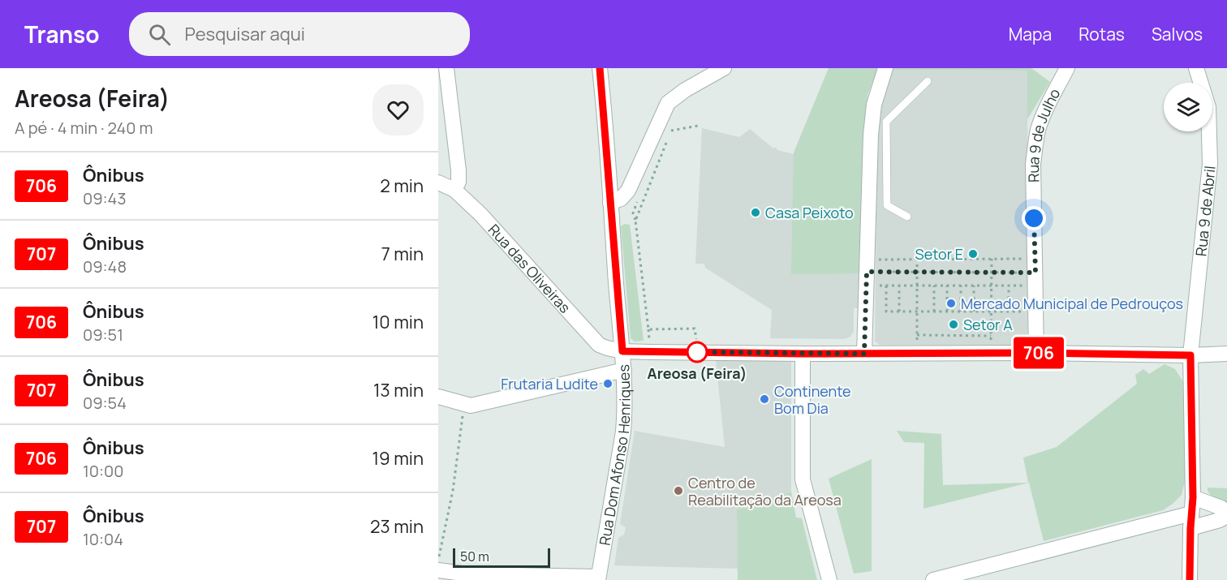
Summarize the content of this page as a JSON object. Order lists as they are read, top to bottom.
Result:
{
  "streets": {
    "street": [
      "Rua 9 de Julho",
      "Rua 9 de Abril",
      "Rua das Oliveiras",
      "Rua Dom Afonso Henriques"
    ]
  },
  "crossings": [
    ["Rua 9 de Julho", "Rua das Oliveiras"],
    ["Rua 9 de Abril", "Rua das Oliveiras"],
    ["Rua das Oliveiras", "Rua Dom Afonso Henriques"]
  ],
  "places": [
    "Casa Peixoto",
    "Setor E",
    "Mercado Municipal de Pedrouços",
    "Setor A",
    "Areosa (Feira)",
    "Frutaria Ludite",
    "Continente Bom Dia",
    "Centro de Reabilitação da Areosa"
  ],
  "lines": ["bus line 706"],
  "scale_bar": "50 m",
  "page": {
    "header": "Transo",
    "search": "Pesquisar aqui",
    "nav": ["Mapa", "Rotas", "Salvos"],
    "heading": ["Areosa (Feira)", "A pé · 4 min · 240 m"],
    "on_map": "706",
    "list": [
      {
        "mark": "706",
        "name": "Ônibus",
        "note": "09:43",
        "value": "2 min"
      },
      {
        "mark": "707",
        "name": "Ônibus",
        "note": "09:48",
        "value": "7 min"
      },
      {
        "mark": "706",
        "name": "Ônibus",
        "note": "09:51",
        "value": "10 min"
      },
      {
        "mark": "707",
        "name": "Ônibus",
        "note": "09:54",
        "value": "13 min"
      },
      {
        "mark": "706",
        "name": "Ônibus",
        "note": "10:00",
        "value": "19 min"
      },
      {
        "mark": "707",
        "name": "Ônibus",
        "note": "10:04",
        "value": "23 min"
      }
    ],
    "scale": "50 m"
  }
}
